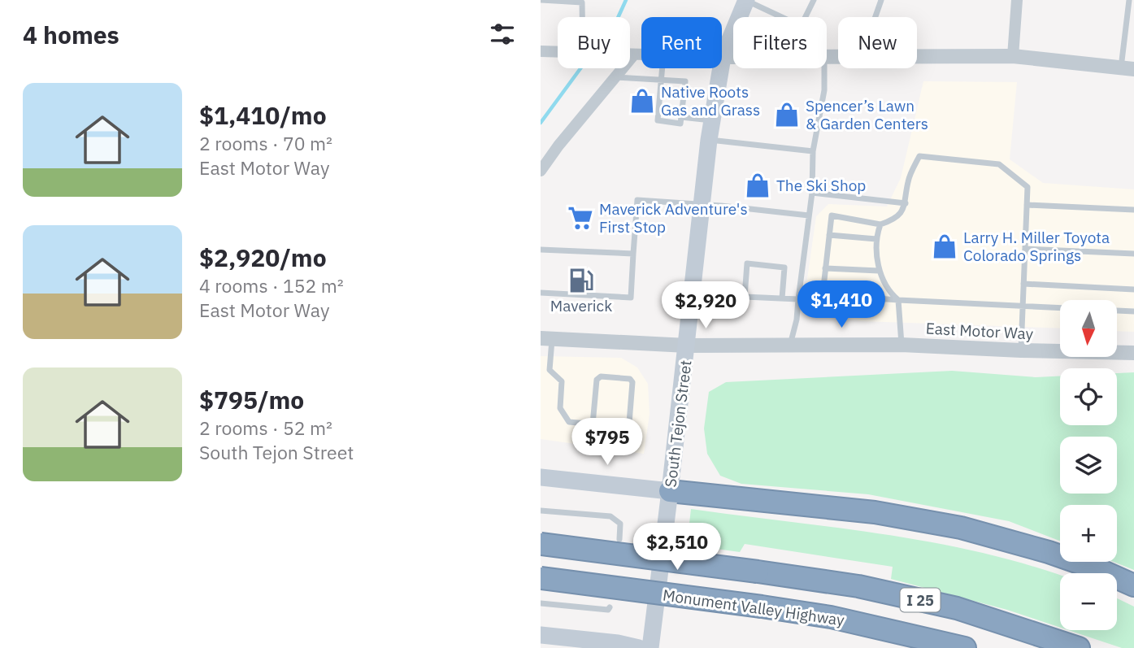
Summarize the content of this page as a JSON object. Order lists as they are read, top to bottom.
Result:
{
  "streets": {
    "highway": ["I 25", "Monument Valley Highway"],
    "main road": ["South Tejon Street"],
    "street": ["East Motor Way"]
  },
  "crossings": [
    ["East Motor Way", "South Tejon Street"]
  ],
  "places": {
    "shop": [
      "Native Roots Gas and Grass",
      "Spencer’s Lawn & Garden Centers",
      "The Ski Shop",
      "Larry H. Miller Toyota Colorado Springs"
    ],
    "supermarket": ["Maverick Adventure's First Stop"],
    "fuel station": ["Maverick"]
  },
  "north": "bottom",
  "page": {
    "heading": "4 homes",
    "chip": [
      "Buy",
      "Rent",
      "Filters",
      "New"
    ],
    "list": [
      {
        "name": "$1,410/mo",
        "note": "2 rooms · 70 m² · East Motor Way"
      },
      {
        "name": "$2,920/mo",
        "note": "4 rooms · 152 m² · East Motor Way"
      },
      {
        "name": "$795/mo",
        "note": "2 rooms · 52 m² · South Tejon Street"
      }
    ],
    "price": [
      "$1,410",
      "$2,920",
      "$795",
      "$2,510"
    ],
    "map_buttons": ["+", "−"]
  }
}
